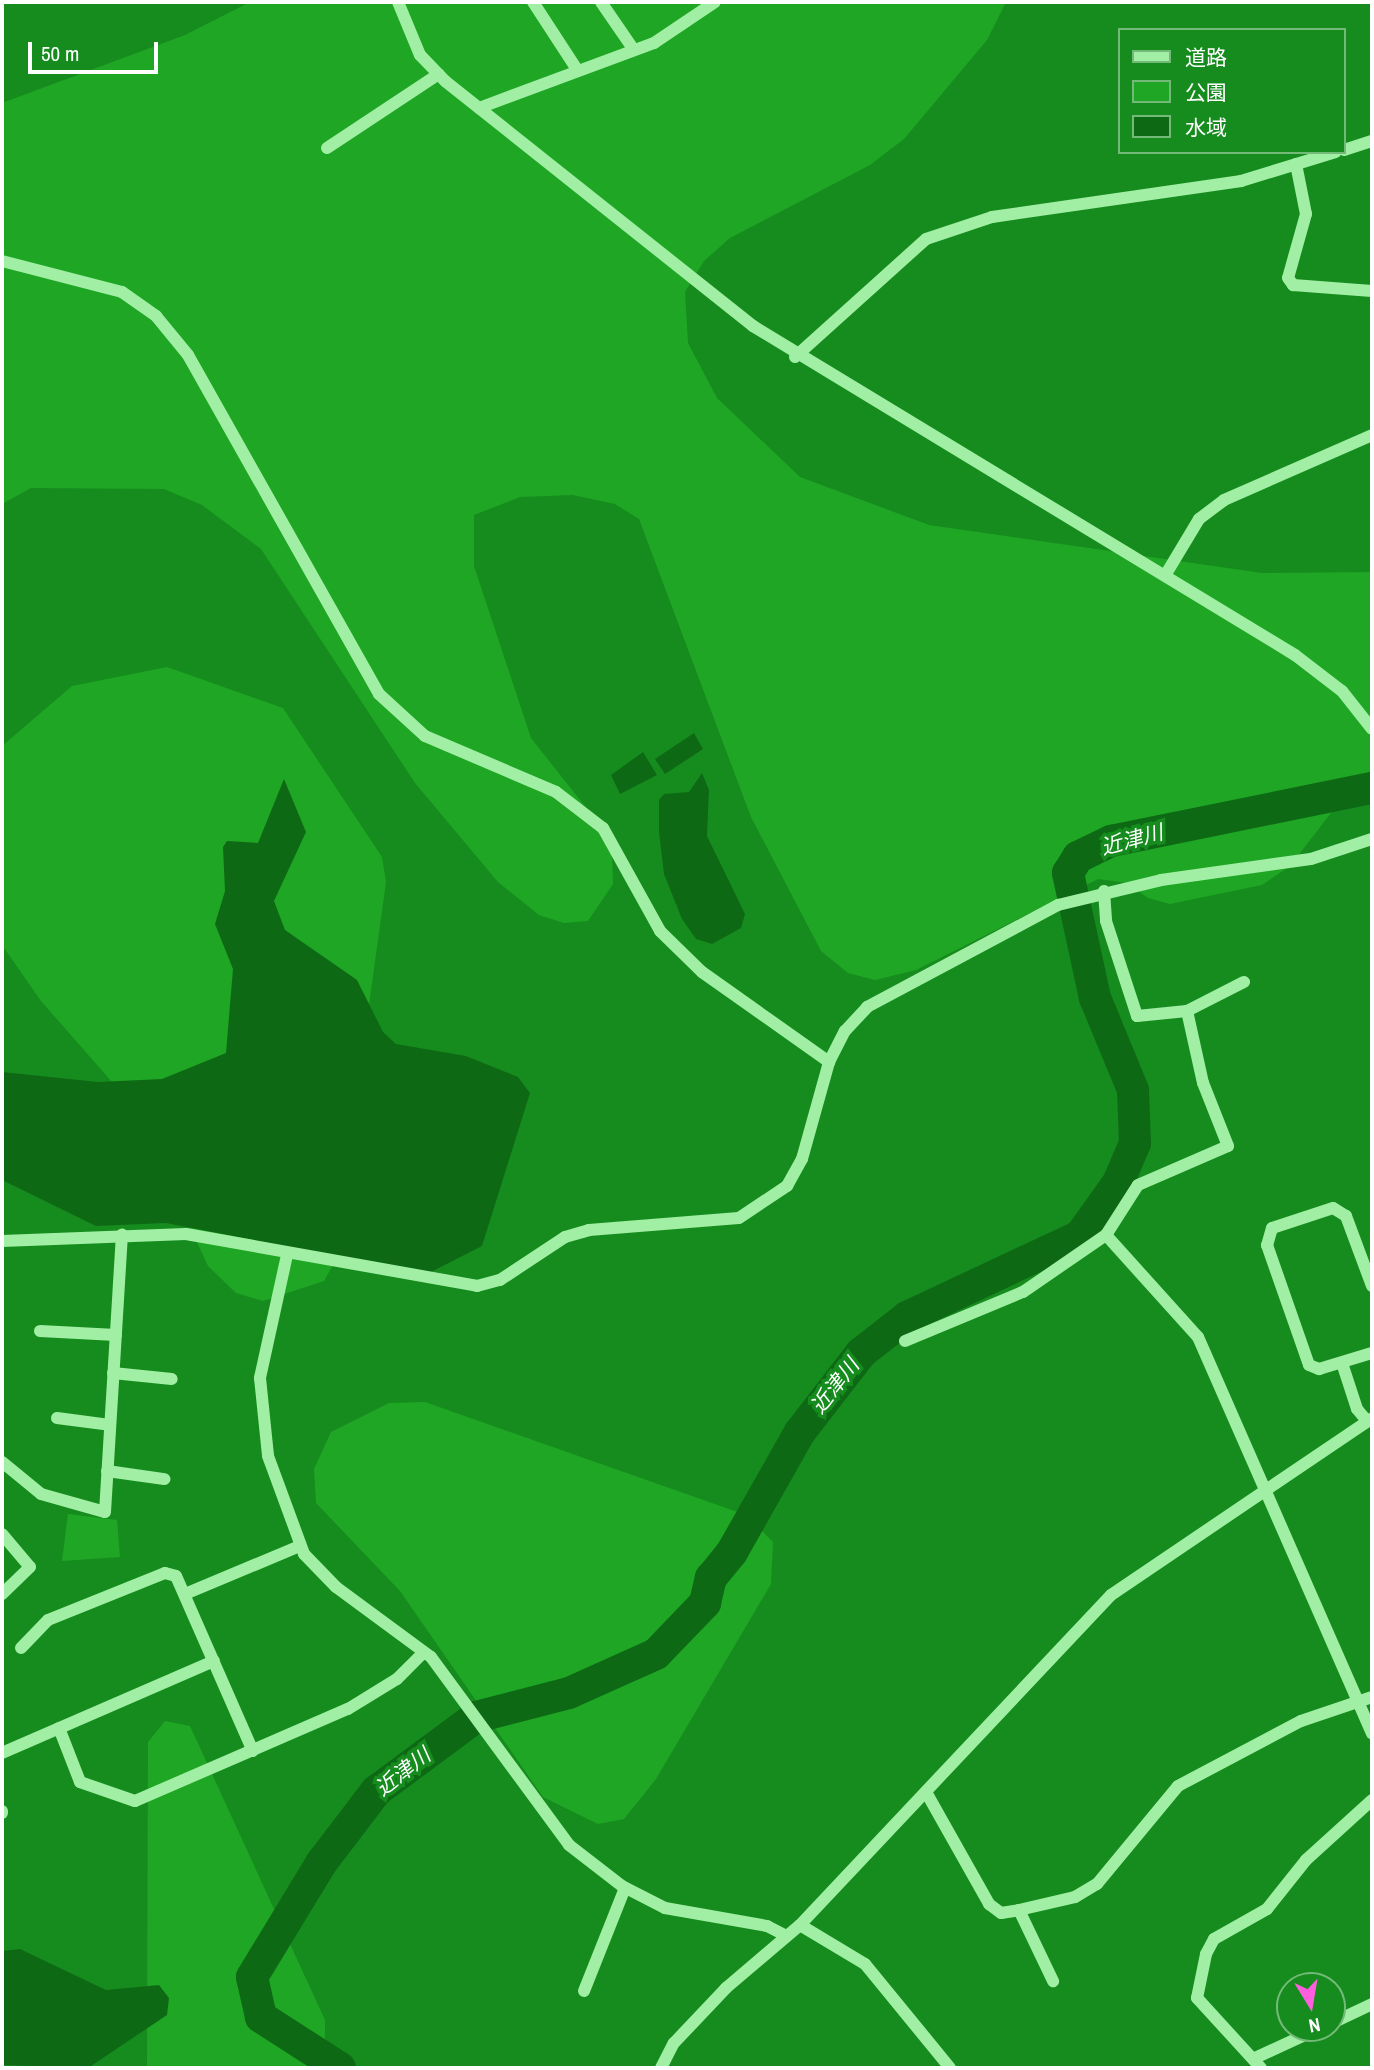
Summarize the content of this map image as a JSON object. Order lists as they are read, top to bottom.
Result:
{
  "water": ["近津川"],
  "legend": ["道路", "公園", "水域"],
  "scale_bar": "50 m",
  "north": "bottom"
}
